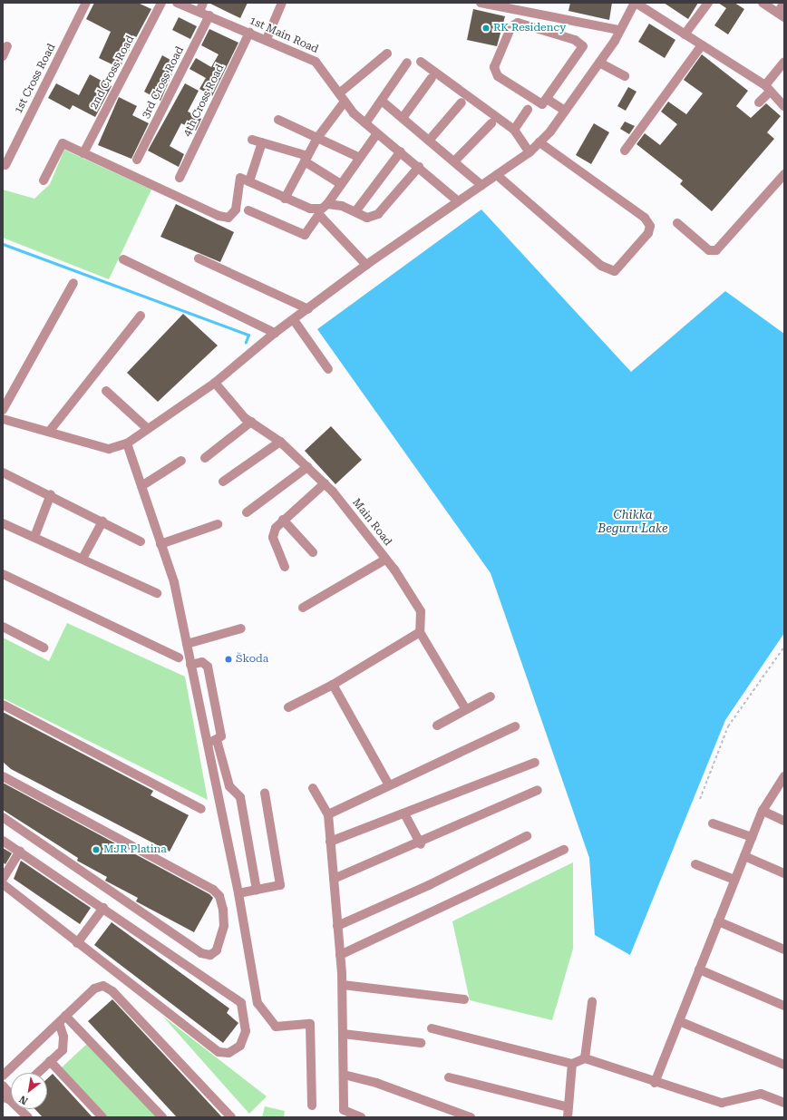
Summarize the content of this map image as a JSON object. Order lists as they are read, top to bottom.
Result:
{
  "streets": {
    "street": [
      "1st Main Road",
      "2nd Cross Road",
      "1st Cross Road",
      "3rd Cross Road",
      "4th Cross Road",
      "Main Road"
    ]
  },
  "crossings": [
    ["1st Main Road", "3rd Cross Road"],
    ["1st Main Road", "4th Cross Road"]
  ],
  "water": ["Chikka Beguru Lake"],
  "places": ["RK Residency", "Škoda", "MJR Platina"],
  "north": "bottom left"
}
